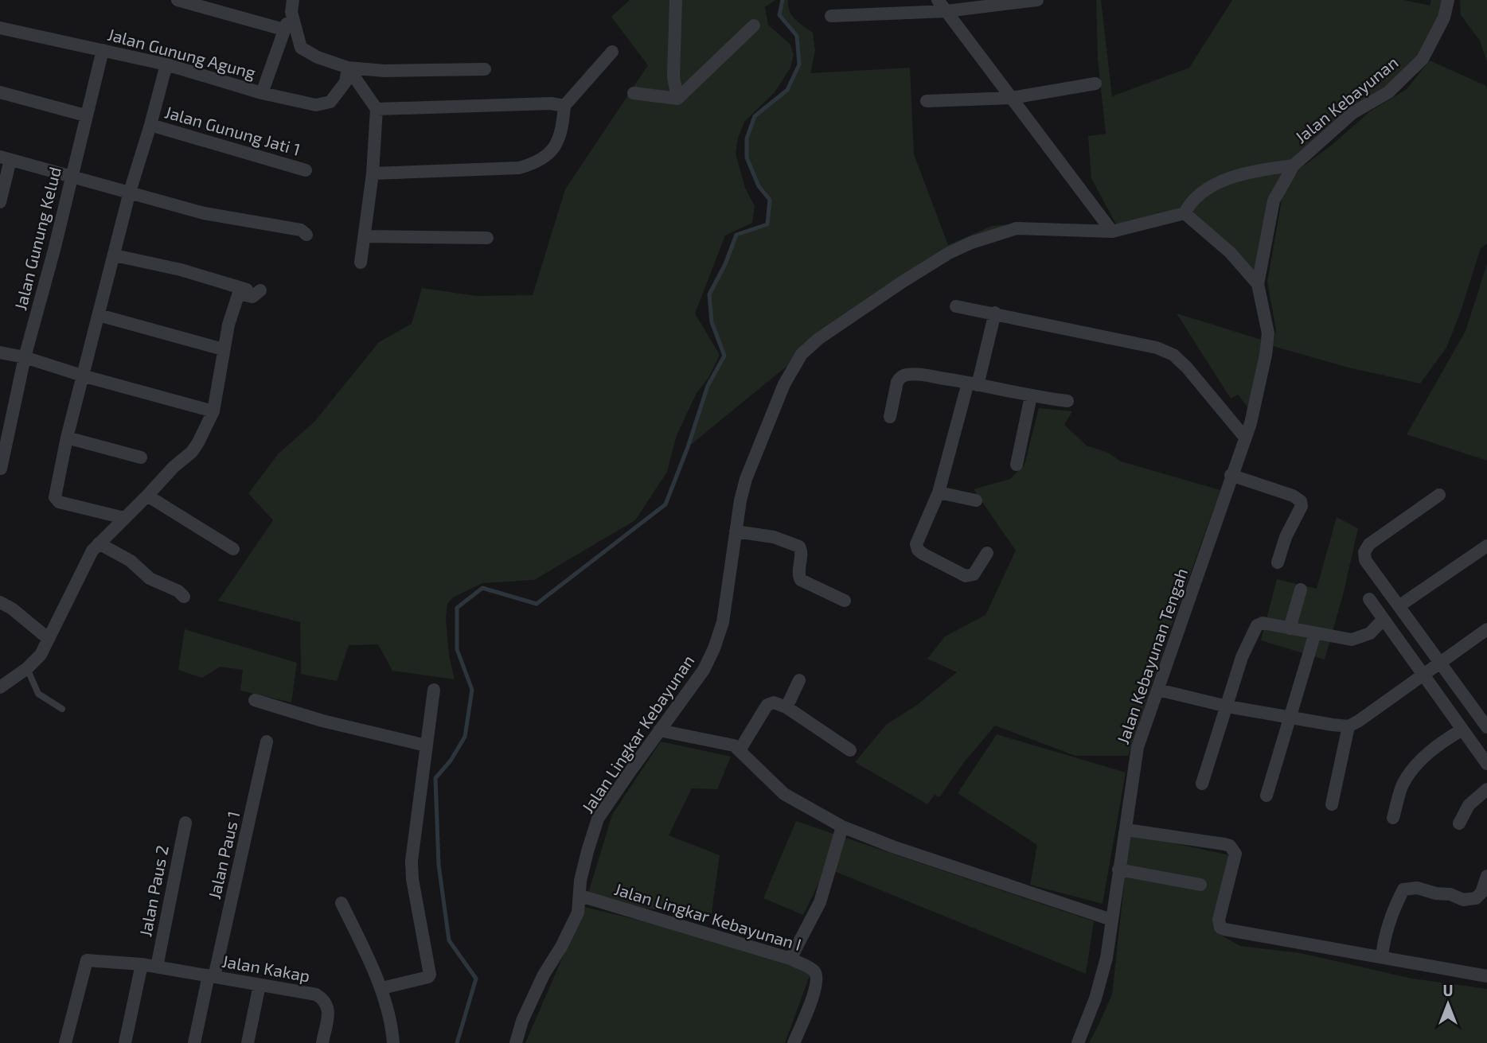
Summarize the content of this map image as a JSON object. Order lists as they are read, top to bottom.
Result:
{
  "streets": {
    "street": [
      "Jalan Gunung Agung",
      "Jalan Kebayunan",
      "Jalan Gunung Jati 1",
      "Jalan Gunung Kelud",
      "Jalan Kebayunan Tengah",
      "Jalan Lingkar Kebayunan",
      "Jalan Paus 1",
      "Jalan Paus 2",
      "Jalan Lingkar Kebayunan I",
      "Jalan Kakap"
    ]
  },
  "crossings": [
    ["Jalan Gunung Agung", "Jalan Gunung Kelud"],
    ["Jalan Kebayunan", "Jalan Kebayunan Tengah"],
    ["Jalan Kebayunan Tengah", "Jalan Lingkar Kebayunan"],
    ["Jalan Lingkar Kebayunan", "Jalan Lingkar Kebayunan I"],
    ["Jalan Paus 1", "Jalan Kakap"],
    ["Jalan Paus 2", "Jalan Kakap"]
  ],
  "north": "top"
}
